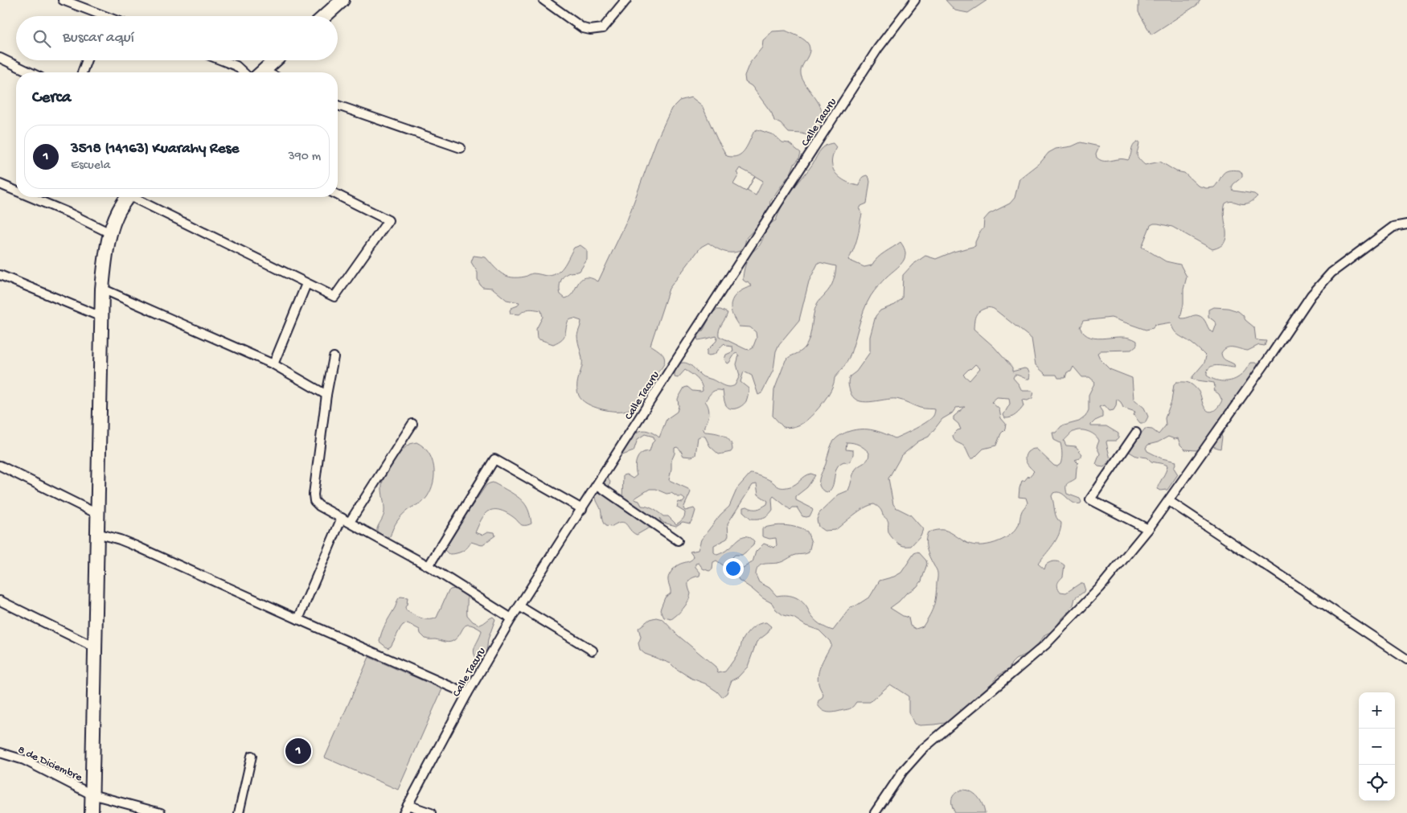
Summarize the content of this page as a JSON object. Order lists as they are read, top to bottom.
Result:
{
  "streets": {
    "street": ["Calle Tacuru", "8 de Diciembre"]
  },
  "page": {
    "search": "Buscar aquí",
    "heading": "Cerca",
    "list": [
      {
        "mark": "1",
        "name": "3518 (14163) Kuarahy Rese",
        "note": "Escuela",
        "value": "390 m"
      }
    ],
    "map_buttons": ["+", "−"],
    "pins": "1"
  }
}
